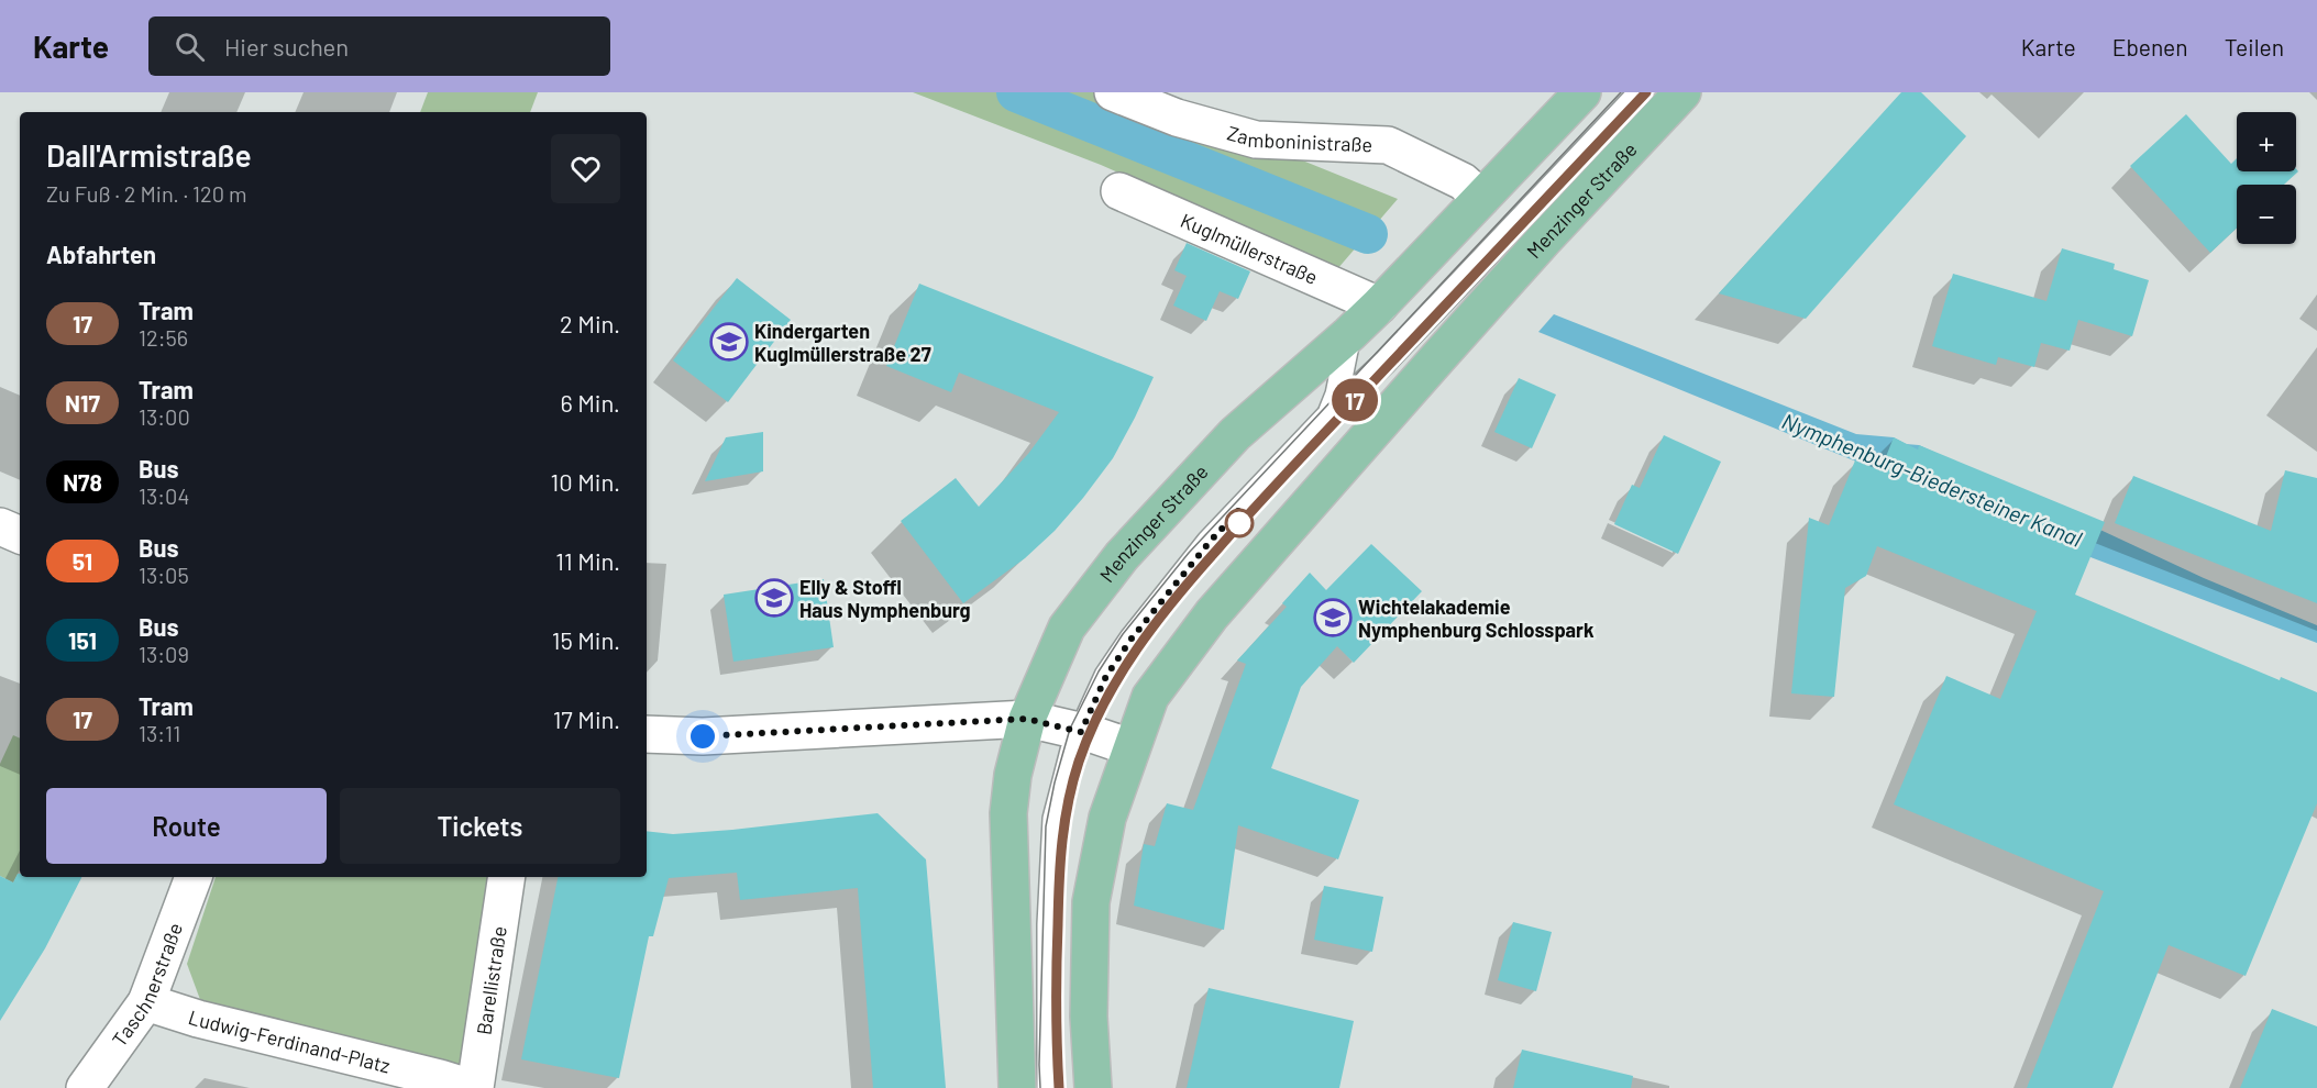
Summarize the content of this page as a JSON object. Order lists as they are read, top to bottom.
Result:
{
  "streets": {
    "main road": ["Menzinger Straße"],
    "street": [
      "Zamboninistraße",
      "Kuglmüllerstraße",
      "Barellistraße",
      "Taschnerstraße",
      "Ludwig-Ferdinand-Platz"
    ]
  },
  "crossings": [
    ["Zamboninistraße", "Menzinger Straße"],
    ["Menzinger Straße", "Kuglmüllerstraße"],
    ["Barellistraße", "Ludwig-Ferdinand-Platz"],
    ["Taschnerstraße", "Ludwig-Ferdinand-Platz"]
  ],
  "water": ["Nymphenburg-Biedersteiner Kanal"],
  "places": {
    "school or university": ["Kindergarten Kuglmüllerstraße 27", "Elly & Stoffl Haus Nymphenburg", "Wichtelakademie Nymphenburg Schlosspark"]
  },
  "lines": ["tram line 17"],
  "page": {
    "header": "Karte",
    "search": "Hier suchen",
    "nav": ["Karte", "Ebenen", "Teilen"],
    "on_map": "17",
    "map_buttons": ["+", "−"],
    "heading": [
      ["Dall'Armistraße", "Zu Fuß · 2 Min. · 120 m"],
      "Abfahrten"
    ],
    "list": [
      {
        "mark": "17",
        "name": "Tram",
        "note": "12:56",
        "value": "2 Min."
      },
      {
        "mark": "N17",
        "name": "Tram",
        "note": "13:00",
        "value": "6 Min."
      },
      {
        "mark": "N78",
        "name": "Bus",
        "note": "13:04",
        "value": "10 Min."
      },
      {
        "mark": "51",
        "name": "Bus",
        "note": "13:05",
        "value": "11 Min."
      },
      {
        "mark": "151",
        "name": "Bus",
        "note": "13:09",
        "value": "15 Min."
      },
      {
        "mark": "17",
        "name": "Tram",
        "note": "13:11",
        "value": "17 Min."
      }
    ],
    "buttons": ["Route", "Tickets"]
  }
}
